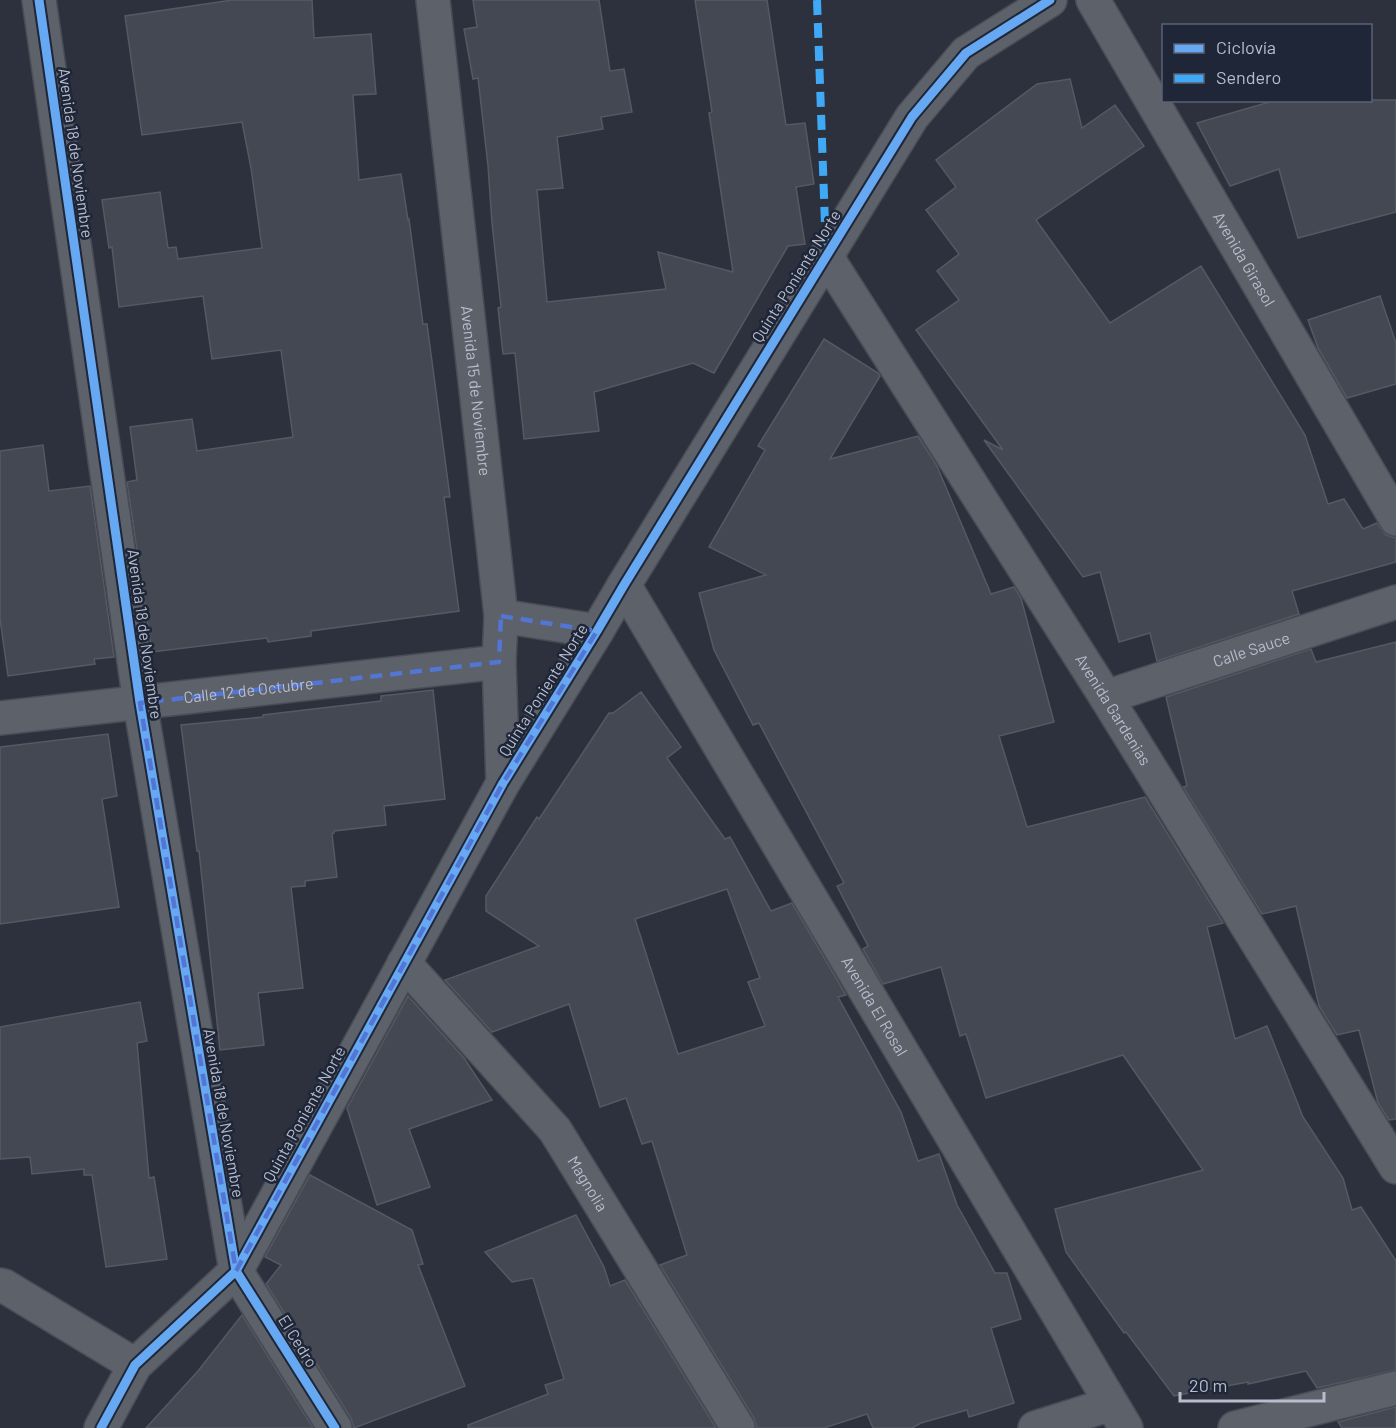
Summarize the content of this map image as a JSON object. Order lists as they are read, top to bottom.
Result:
{
  "streets": {
    "street": [
      "Avenida 18 de Noviembre",
      "Avenida Girasol",
      "Quinta Poniente Norte",
      "Avenida 15 de Noviembre",
      "Calle Sauce",
      "Calle 12 de Octubre",
      "Avenida Gardenias",
      "Avenida El Rosal",
      "Magnolia",
      "El Cedro"
    ]
  },
  "crossings": [
    ["Avenida 18 de Noviembre", "Quinta Poniente Norte"],
    ["Avenida 18 de Noviembre", "Calle 12 de Octubre"],
    ["Avenida 18 de Noviembre", "El Cedro"],
    ["Quinta Poniente Norte", "Avenida 15 de Noviembre"],
    ["Quinta Poniente Norte", "Avenida Gardenias"],
    ["Quinta Poniente Norte", "Avenida El Rosal"],
    ["Quinta Poniente Norte", "Magnolia"],
    ["Quinta Poniente Norte", "El Cedro"],
    ["Avenida 15 de Noviembre", "Calle 12 de Octubre"],
    ["Calle Sauce", "Avenida Gardenias"]
  ],
  "legend": ["Ciclovía", "Sendero"],
  "scale_bar": "20 m"
}
